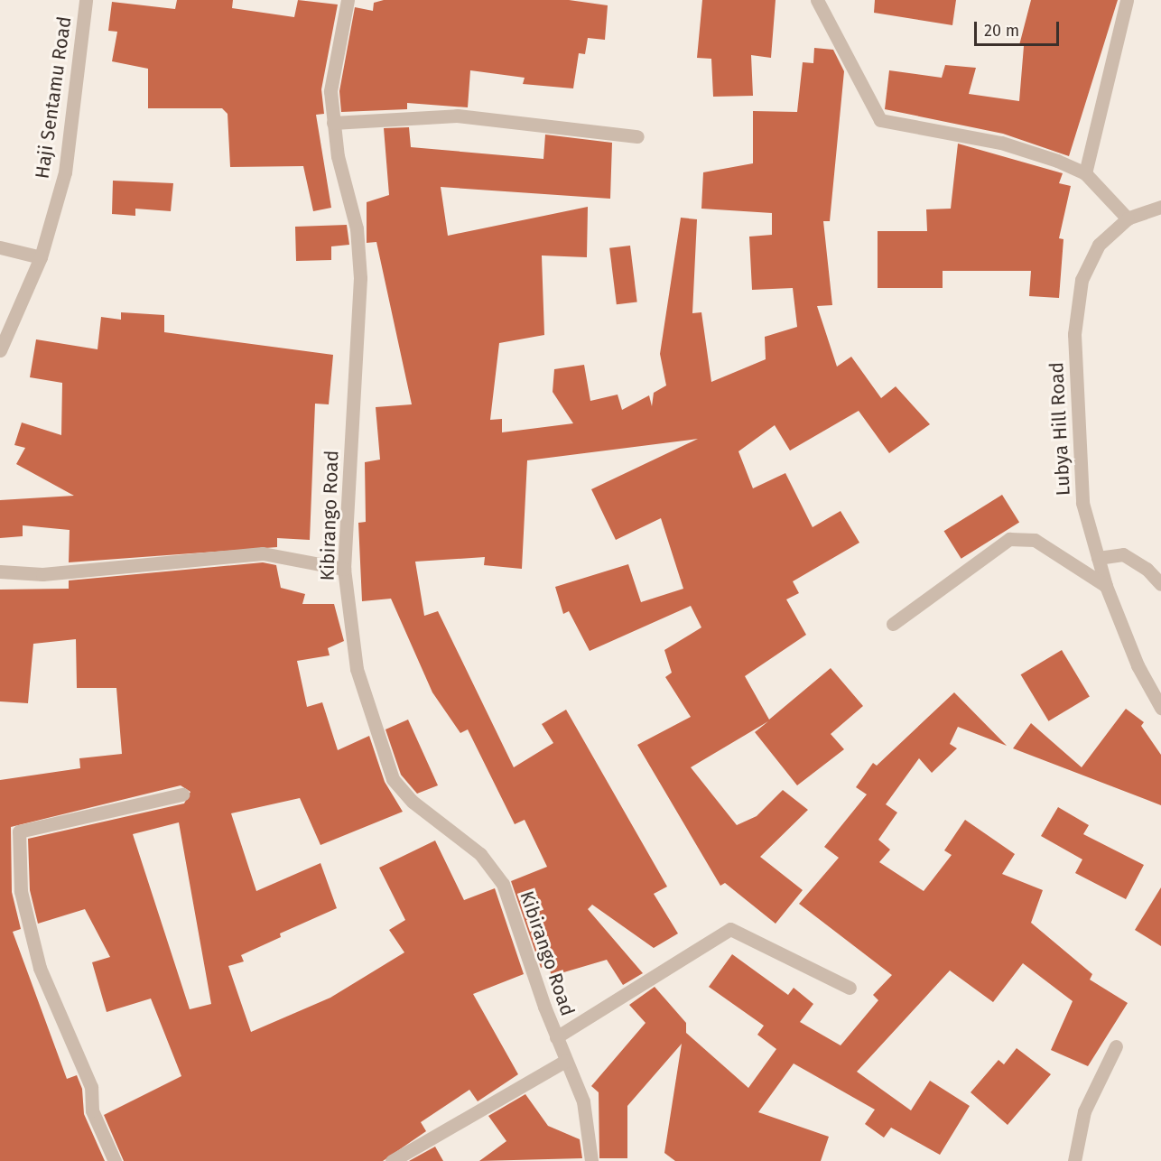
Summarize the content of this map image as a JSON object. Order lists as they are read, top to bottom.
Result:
{
  "streets": {
    "street": ["Haji Sentamu Road", "Lubya Hill Road", "Kibirango Road"]
  },
  "scale_bar": "20 m"
}
